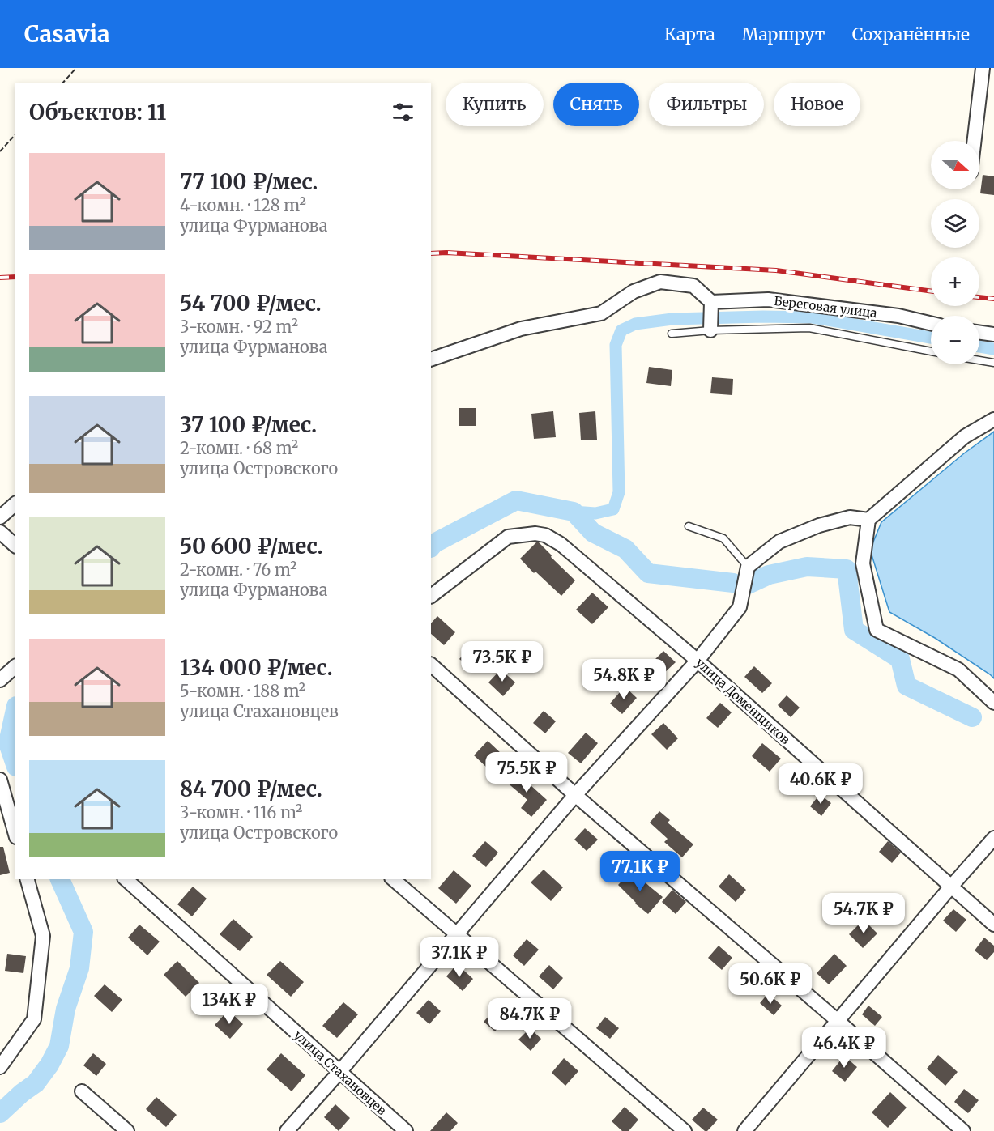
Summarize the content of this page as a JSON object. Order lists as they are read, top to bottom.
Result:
{
  "streets": {
    "street": ["Береговая улица", "улица Доменщиков", "улица Стахановцев"]
  },
  "north": "right",
  "page": {
    "header": "Casavia",
    "nav": ["Карта", "Маршрут", "Сохранённые"],
    "chip": [
      "Купить",
      "Снять",
      "Фильтры",
      "Новое"
    ],
    "heading": "Объектов: 11",
    "map_buttons": ["+", "−"],
    "list": [
      {
        "name": "77 100 ₽/мес.",
        "note": "4-комн. · 128 m² · улица Фурманова"
      },
      {
        "name": "54 700 ₽/мес.",
        "note": "3-комн. · 92 m² · улица Фурманова"
      },
      {
        "name": "37 100 ₽/мес.",
        "note": "2-комн. · 68 m² · улица Островского"
      },
      {
        "name": "50 600 ₽/мес.",
        "note": "2-комн. · 76 m² · улица Фурманова"
      },
      {
        "name": "134 000 ₽/мес.",
        "note": "5-комн. · 188 m² · улица Стахановцев"
      },
      {
        "name": "84 700 ₽/мес.",
        "note": "3-комн. · 116 m² · улица Островского"
      }
    ],
    "price": [
      "73.5K ₽",
      "54.8K ₽",
      "75.5K ₽",
      "40.6K ₽",
      "77.1K ₽",
      "54.7K ₽",
      "37.1K ₽",
      "50.6K ₽",
      "134K ₽",
      "84.7K ₽",
      "46.4K ₽"
    ]
  }
}
